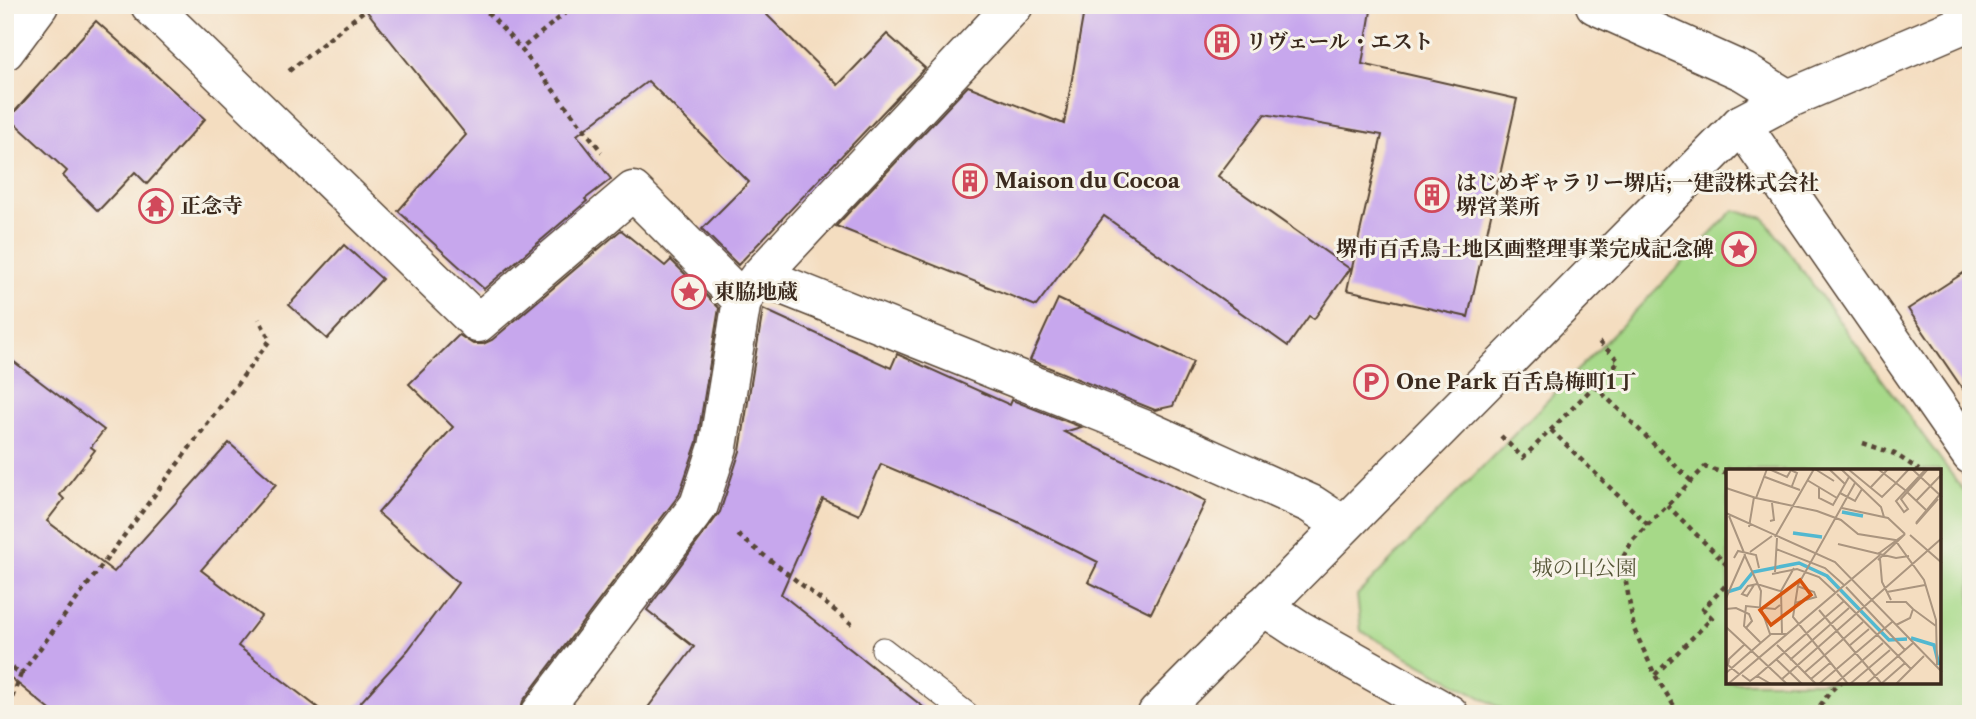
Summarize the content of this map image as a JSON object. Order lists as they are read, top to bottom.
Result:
{
  "parks": ["城の山公園"],
  "places": {
    "building": ["リヴェール・エスト", "Maison du Cocoa", "はじめギャラリー堺店;一建設株式会社 堺営業所"],
    "temple": ["正念寺"],
    "place": ["堺市百舌鳥土地区画整理事業完成記念碑", "東脇地蔵"],
    "parking": ["One Park 百舌鳥梅町1丁"]
  }
}
